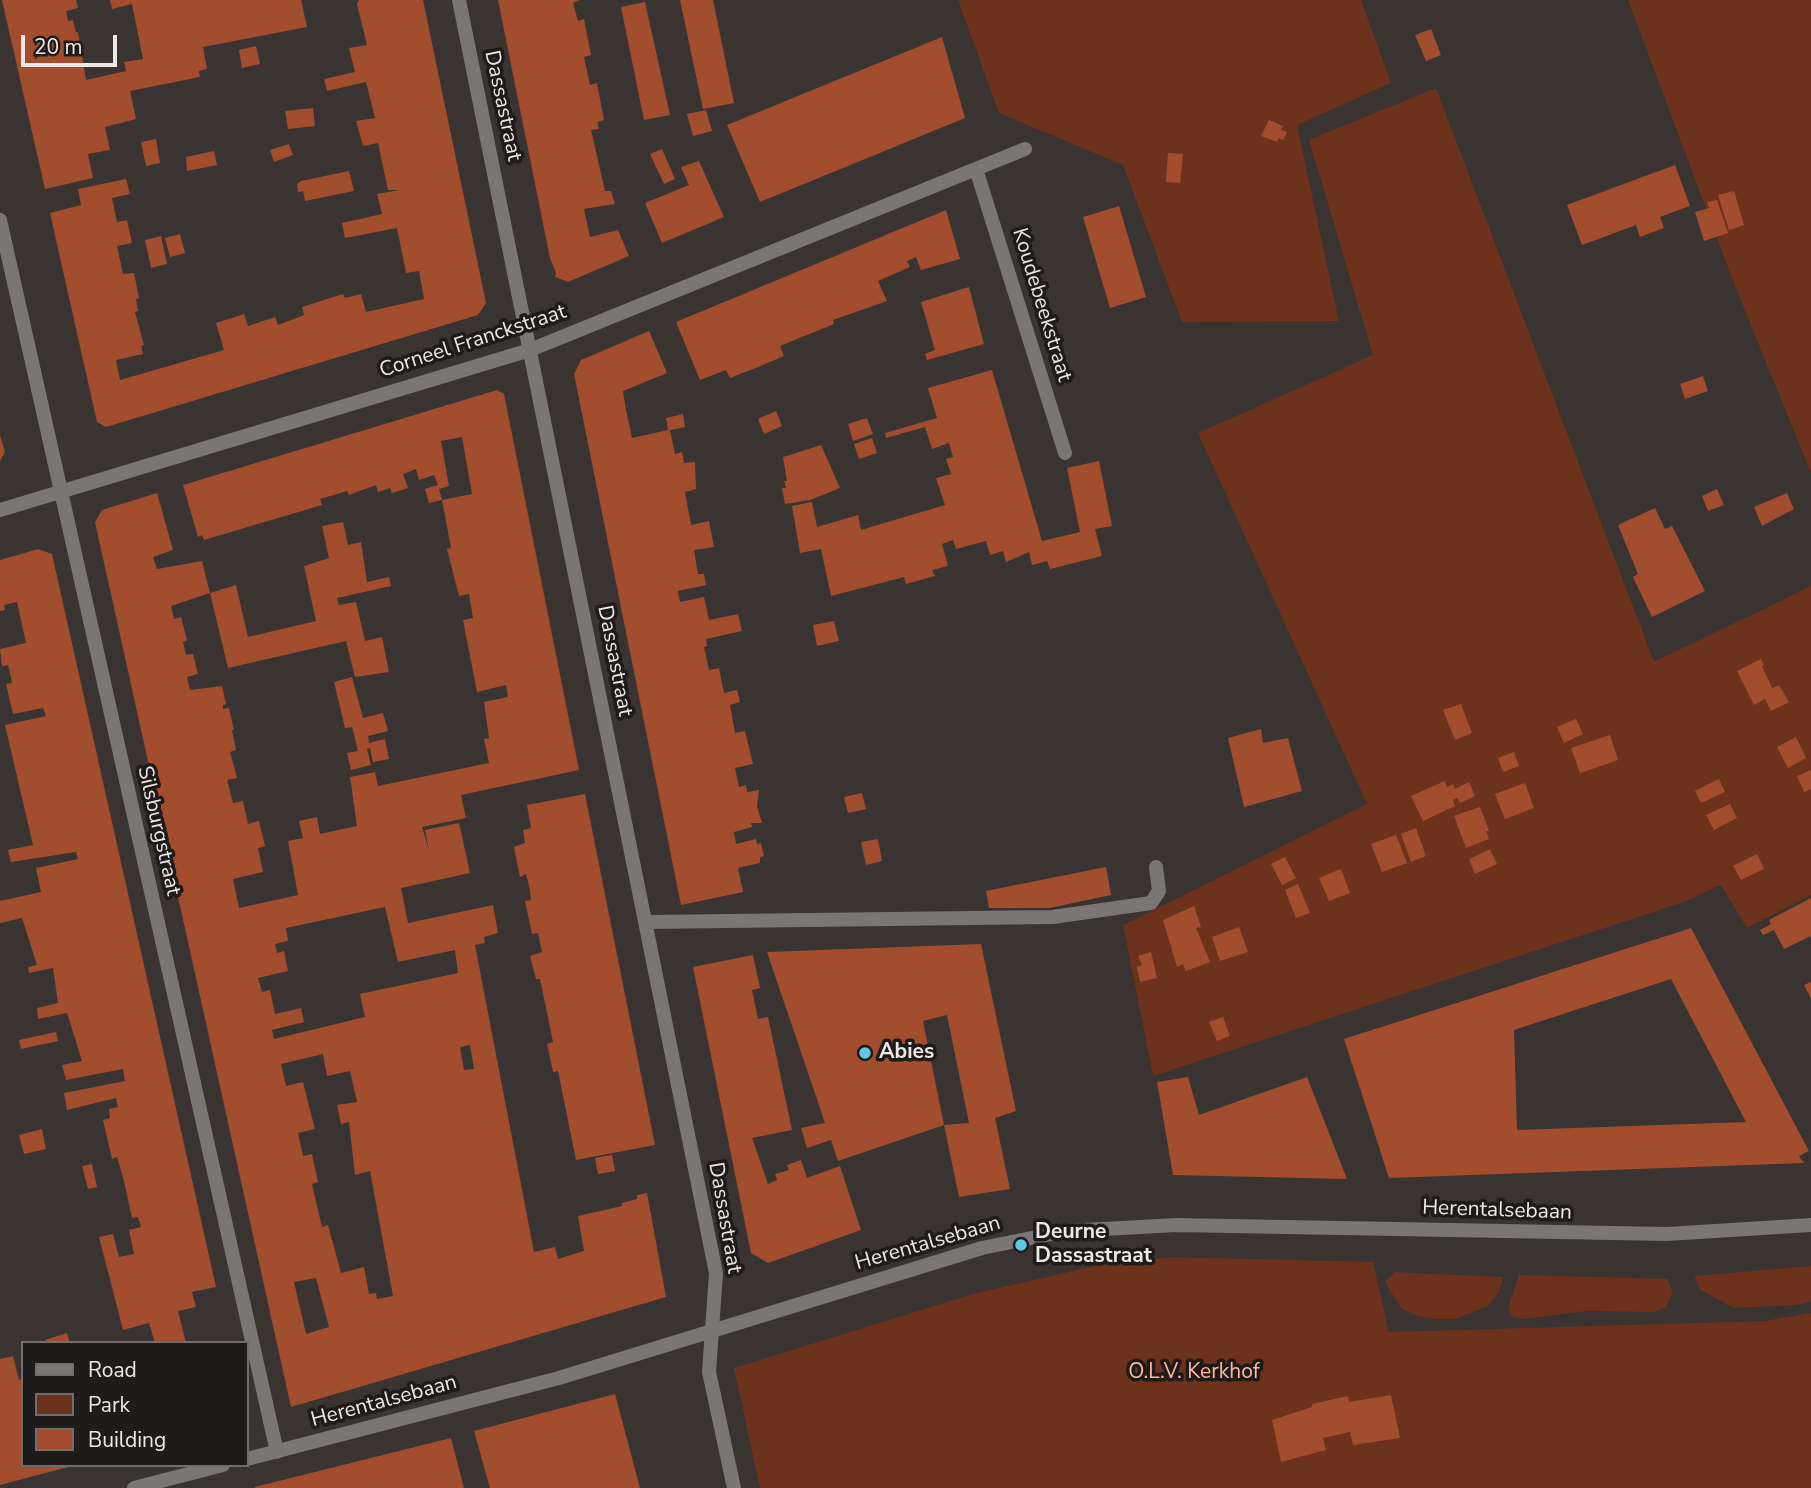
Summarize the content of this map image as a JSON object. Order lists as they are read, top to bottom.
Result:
{
  "streets": {
    "street": [
      "Dassastraat",
      "Koudebeekstraat",
      "Corneel Franckstraat",
      "Silsburgstraat",
      "Herentalsebaan"
    ]
  },
  "crossings": [
    ["Dassastraat", "Corneel Franckstraat"],
    ["Dassastraat", "Herentalsebaan"],
    ["Koudebeekstraat", "Corneel Franckstraat"],
    ["Corneel Franckstraat", "Silsburgstraat"],
    ["Silsburgstraat", "Herentalsebaan"]
  ],
  "parks": ["O.L.V. Kerkhof"],
  "places": ["Abies", "Deurne Dassastraat"],
  "legend": ["Road", "Park", "Building"],
  "scale_bar": "20 m"
}
